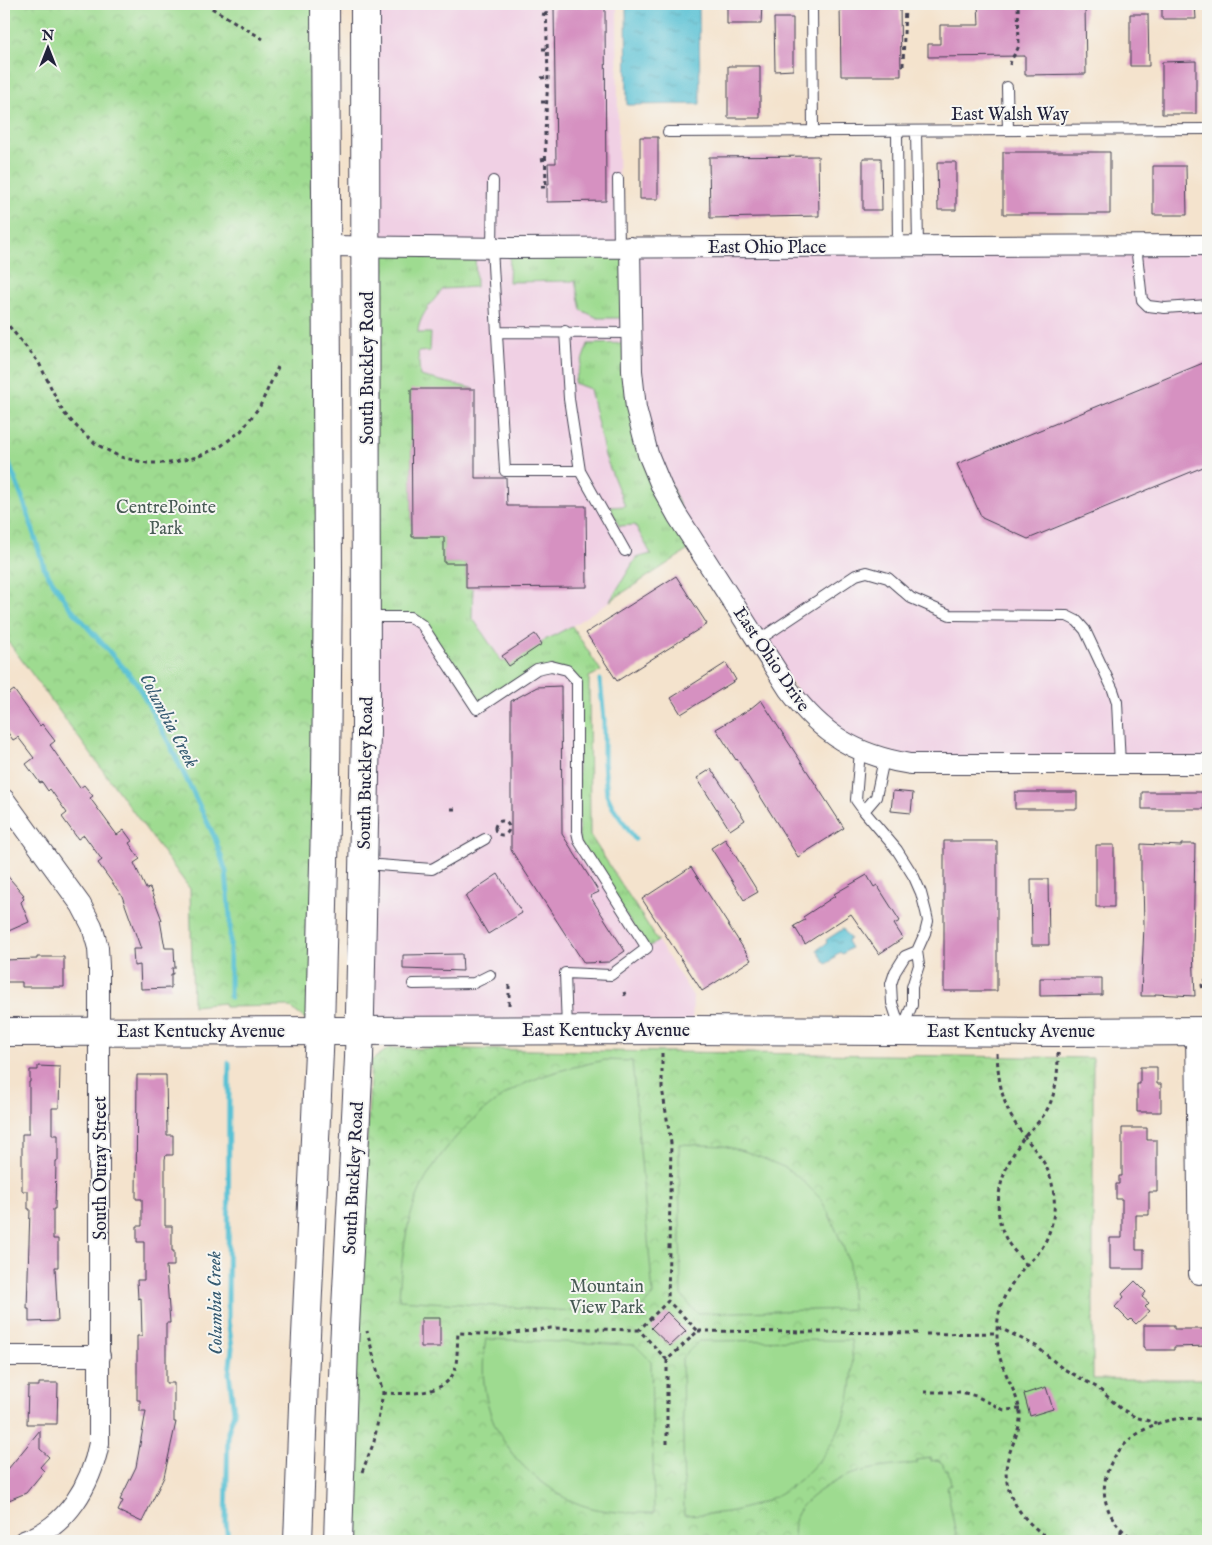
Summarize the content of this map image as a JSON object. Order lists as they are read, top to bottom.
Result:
{
  "streets": {
    "main road": ["South Buckley Road", "East Kentucky Avenue"],
    "street": ["East Ohio Place", "East Ohio Drive", "South Ouray Street"],
    "lane": ["East Walsh Way"]
  },
  "crossings": [
    ["East Ohio Place", "South Buckley Road"],
    ["East Ohio Place", "East Ohio Drive"],
    ["South Buckley Road", "East Kentucky Avenue"],
    ["East Kentucky Avenue", "South Ouray Street"]
  ],
  "water": ["Columbia Creek"],
  "parks": ["CentrePointe Park", "Mountain View Park"],
  "north": "top"
}
